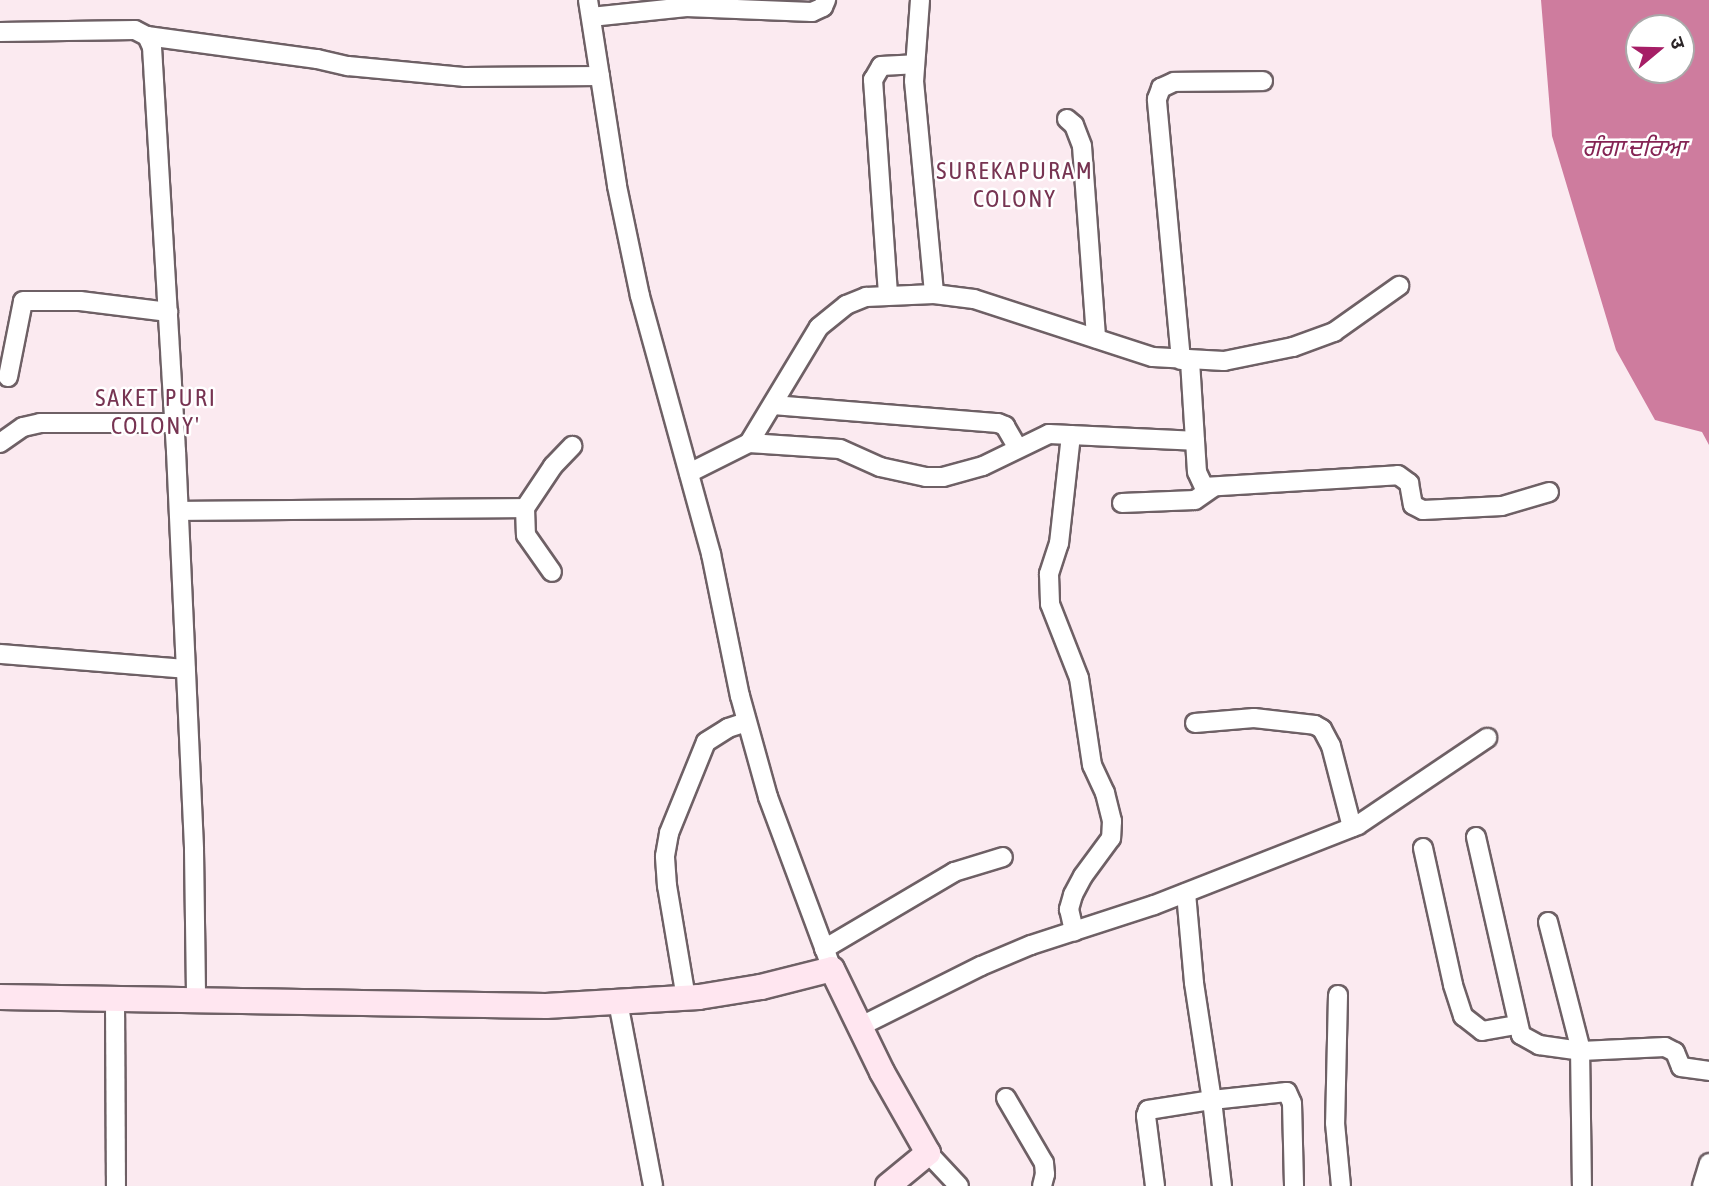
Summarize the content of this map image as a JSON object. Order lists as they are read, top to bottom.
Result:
{
  "districts": ["SUREKAPURAM COLONY", "SAKET PURI COLONY'"],
  "water": ["ਗੰਗਾ ਦਰਿਆ"],
  "north": "right"
}
